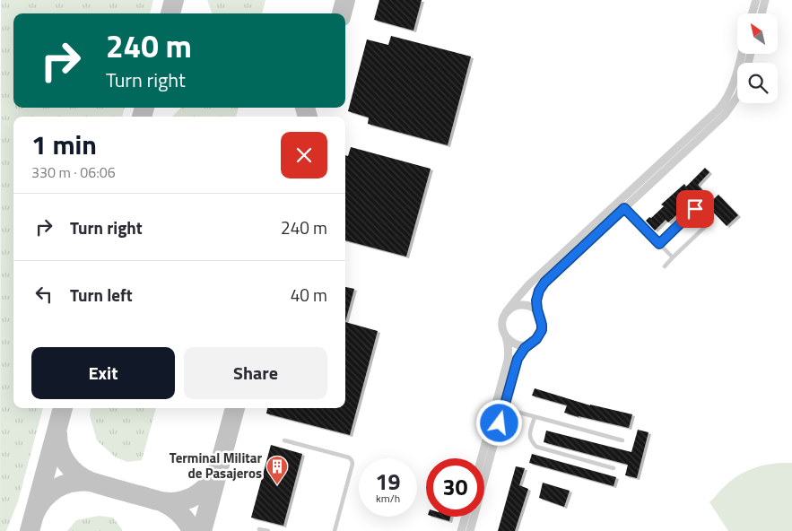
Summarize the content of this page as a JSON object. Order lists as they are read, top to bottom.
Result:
{
  "places": {
    "building": ["Terminal Militar de Pasajeros"]
  },
  "north": "top left",
  "page": {
    "turn": ["240 m", "Turn right"],
    "heading": ["1 min", "330 m · 06:06"],
    "list": [
      {
        "name": "Turn right",
        "value": "240 m"
      },
      {
        "name": "Turn left",
        "value": "40 m"
      }
    ],
    "buttons": ["Exit", "Share"],
    "speed": "19 km/h",
    "limit": "30"
  }
}
